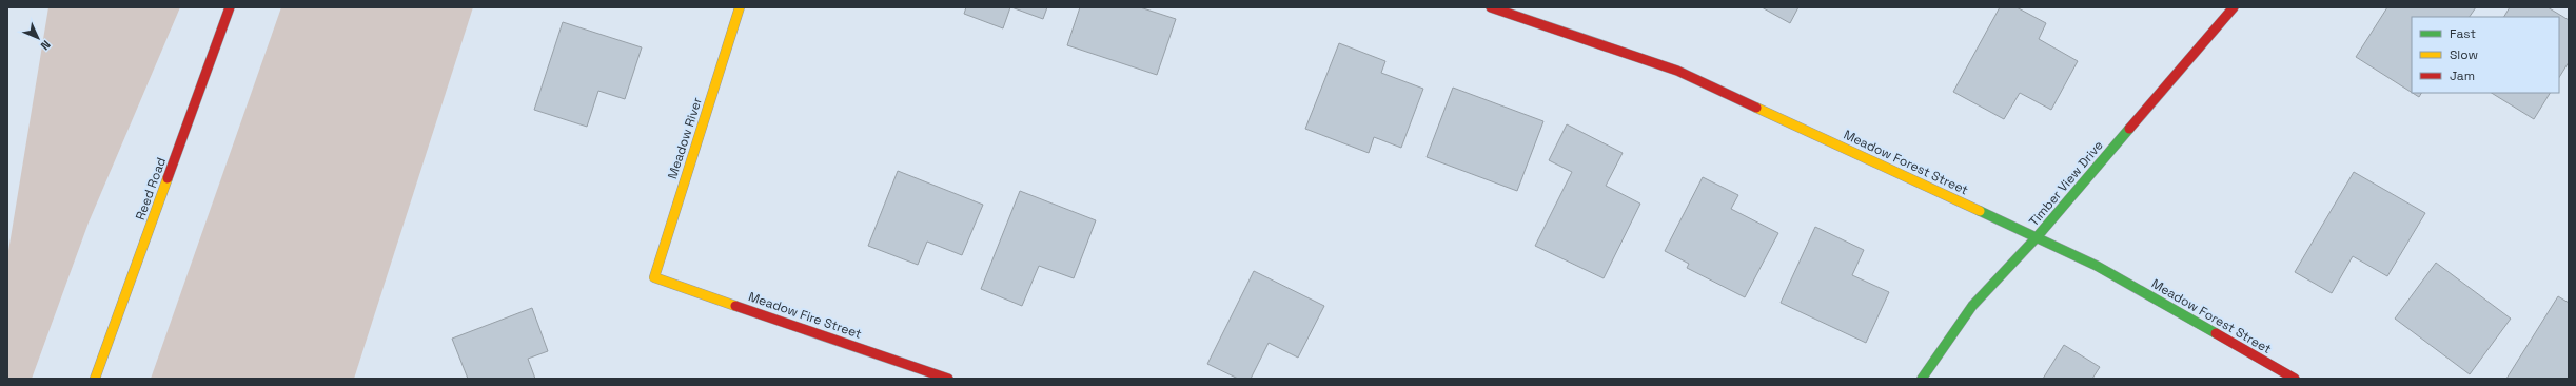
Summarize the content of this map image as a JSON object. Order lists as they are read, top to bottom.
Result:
{
  "streets": {
    "street": [
      "Meadow River",
      "Meadow Forest Street",
      "Timber View Drive",
      "Reed Road",
      "Meadow Fire Street"
    ]
  },
  "crossings": [
    ["Meadow River", "Meadow Fire Street"],
    ["Meadow Forest Street", "Timber View Drive"]
  ],
  "legend": ["Fast", "Slow", "Jam"],
  "north": "bottom right"
}
